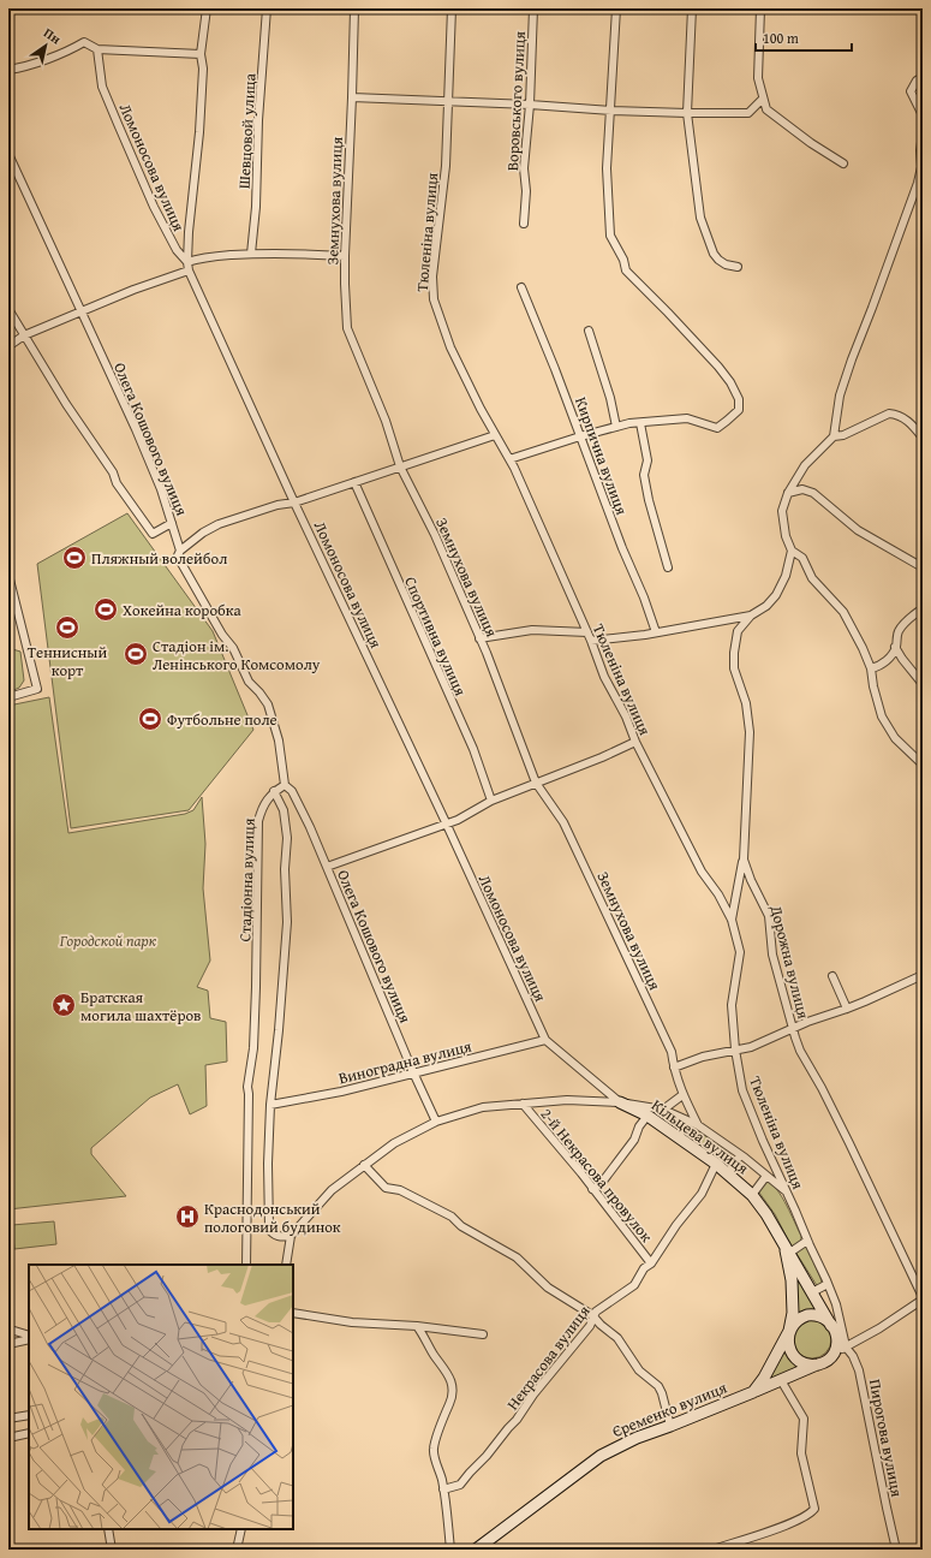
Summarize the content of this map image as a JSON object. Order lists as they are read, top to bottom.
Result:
{
  "streets": {
    "street": [
      "Воровського вулиця",
      "Шевцовой улица",
      "Ломоносова вулиця",
      "Земнухова вулиця",
      "Тюленіна вулиця",
      "Олега Кошового вулиця",
      "Кирпична вулиця",
      "Спортивна вулиця",
      "Стадіонна вулиця",
      "Дорожна вулиця",
      "Виноградна вулиця",
      "Кільцева вулиця",
      "2-й Некрасова провулок",
      "Некрасова вулиця",
      "Єременко вулиця",
      "Пирогова вулиця"
    ]
  },
  "crossings": [
    ["Ломоносова вулиця", "Виноградна вулиця"],
    ["Ломоносова вулиця", "Кільцева вулиця"],
    ["Тюленіна вулиця", "Пирогова вулиця"],
    ["Олега Кошового вулиця", "Виноградна вулиця"],
    ["Олега Кошового вулиця", "Кільцева вулиця"],
    ["Кільцева вулиця", "2-й Некрасова провулок"],
    ["Кільцева вулиця", "Некрасова вулиця"],
    ["Кільцева вулиця", "Єременко вулиця"],
    ["Кільцева вулиця", "Пирогова вулиця"],
    ["2-й Некрасова провулок", "Некрасова вулиця"],
    ["Єременко вулиця", "Пирогова вулиця"]
  ],
  "parks": ["Городской парк"],
  "places": {
    "sports": [
      "Пляжный волейбол",
      "Хокейна коробка",
      "Теннисный корт",
      "Стадіон ім. Ленінського Комсомолу",
      "Футбольне поле"
    ],
    "place": ["Братская могила шахтёров"],
    "hospital": ["Краснодонський пологовий будинок"]
  },
  "scale_bar": "100 m",
  "north": "top right"
}
